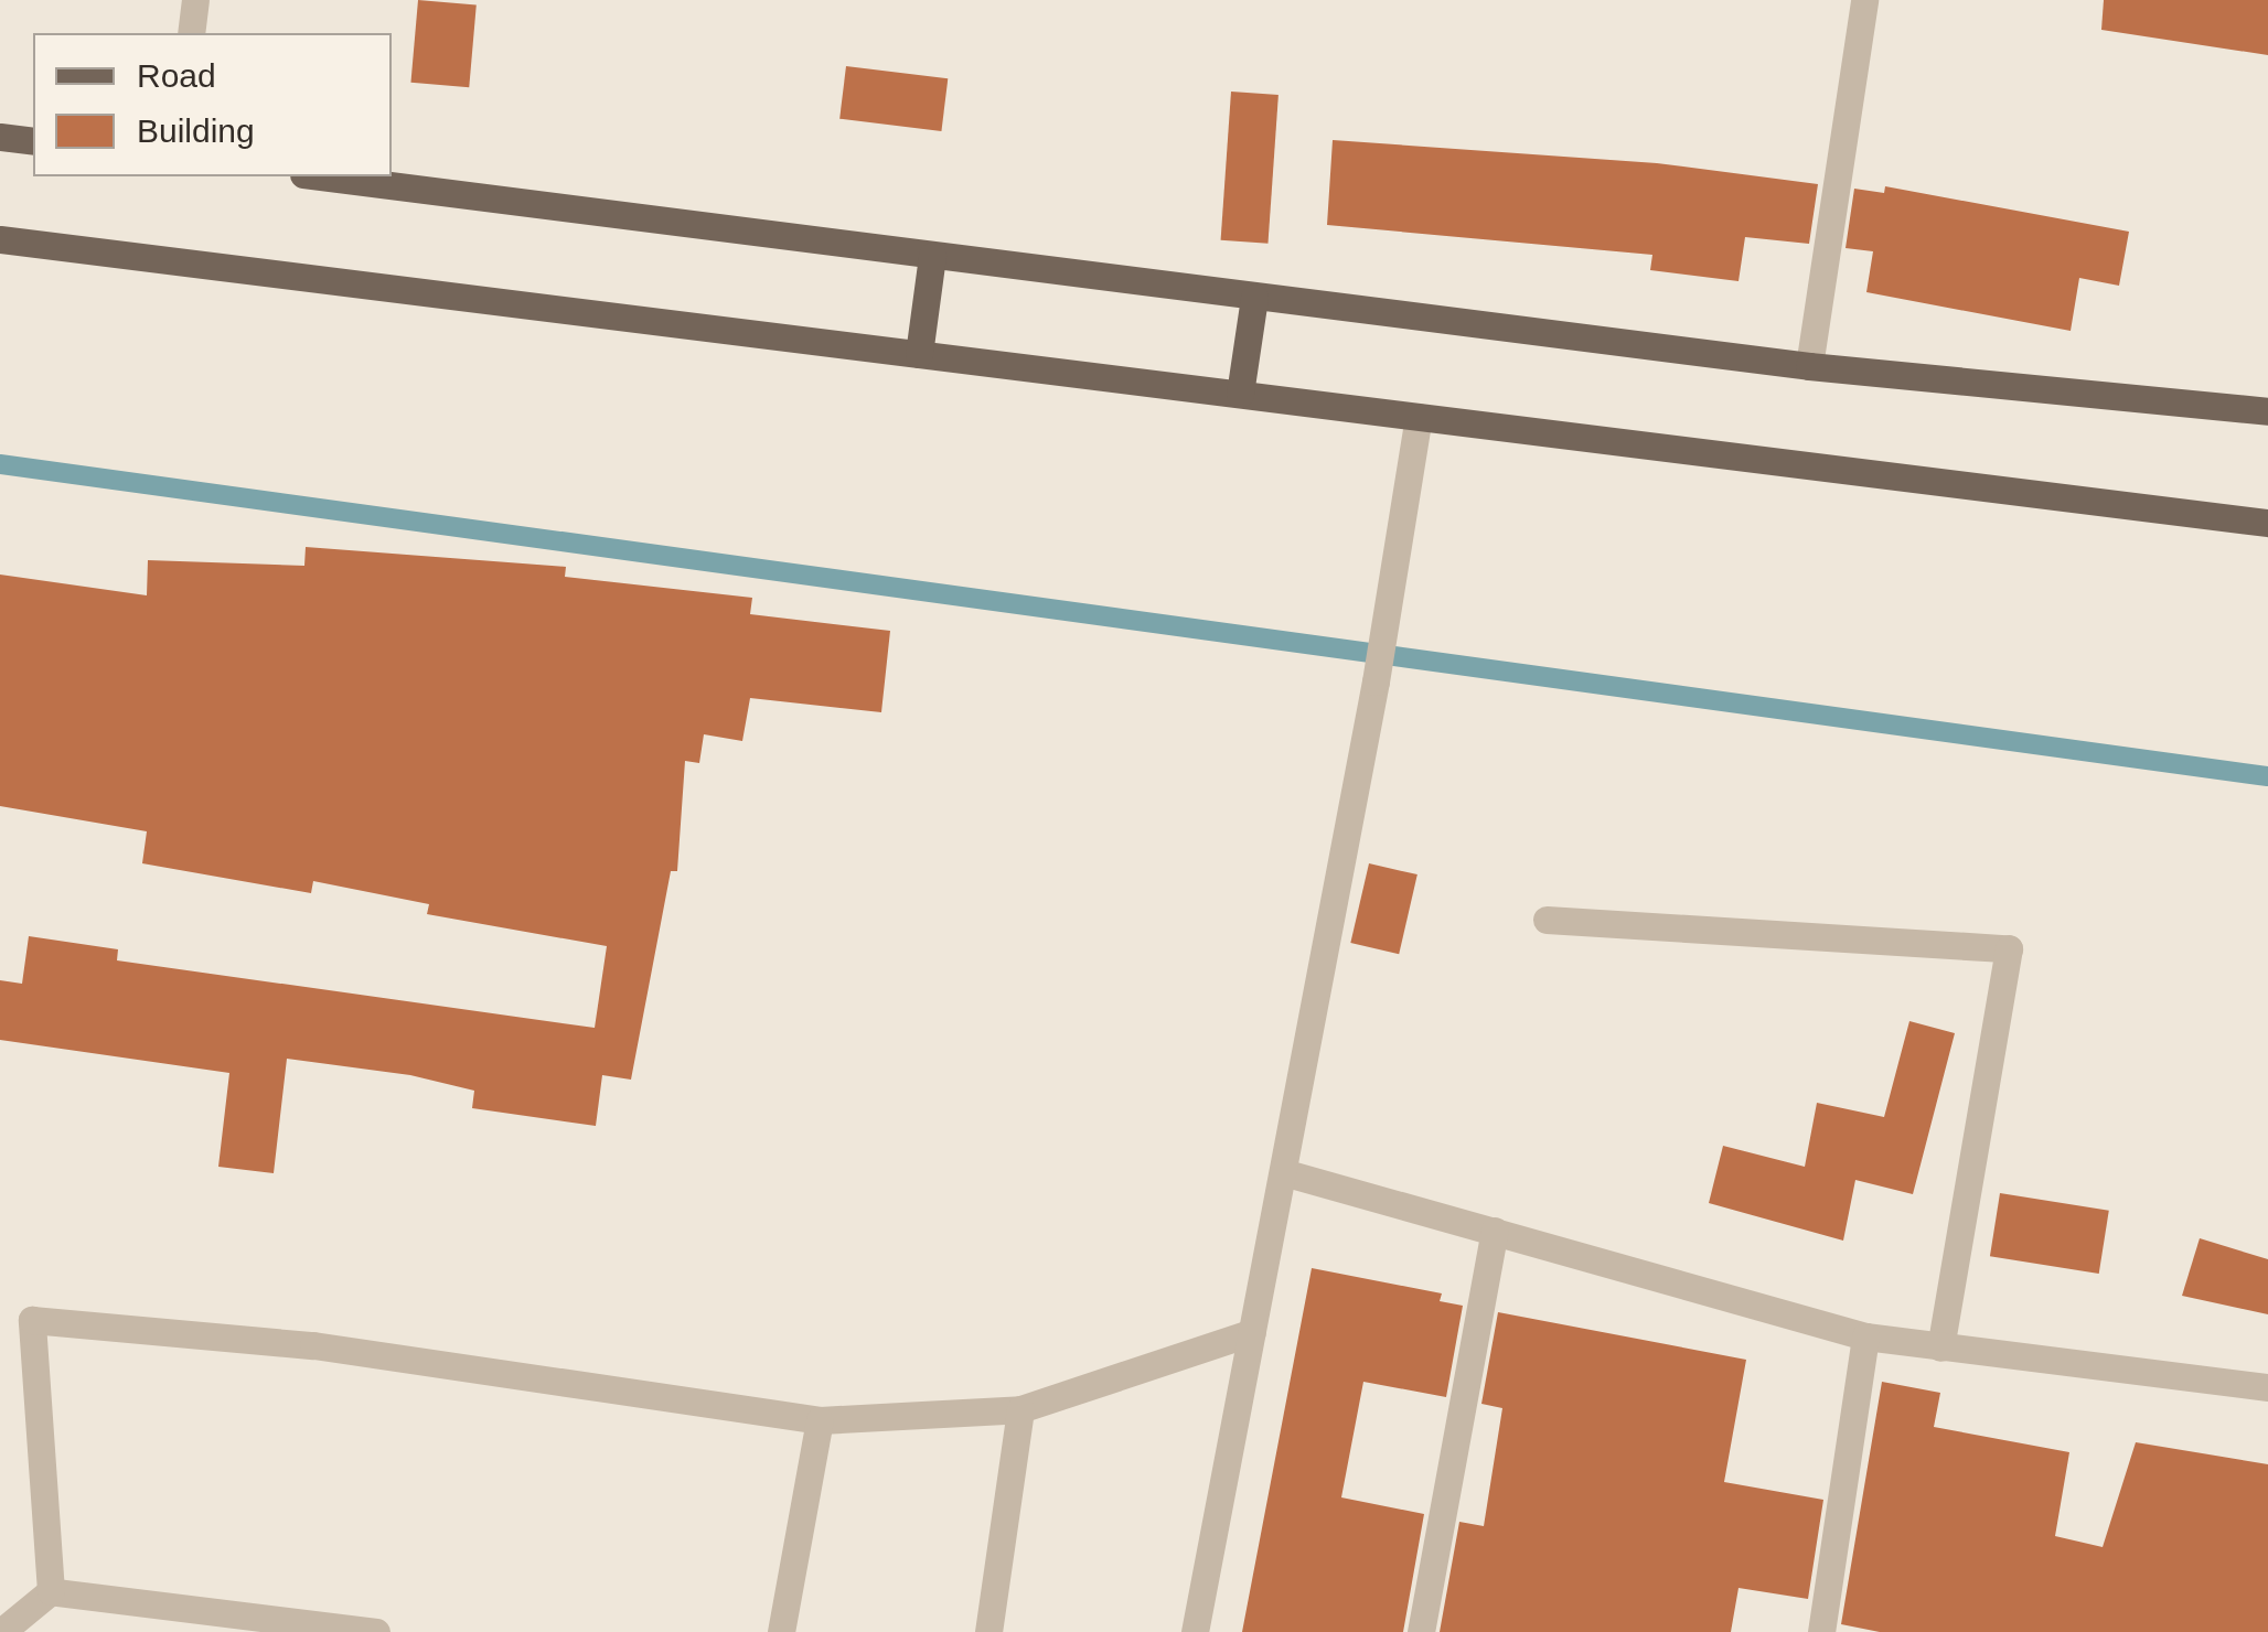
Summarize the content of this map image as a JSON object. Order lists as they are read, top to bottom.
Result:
{
  "legend": ["Road", "Building"]
}
